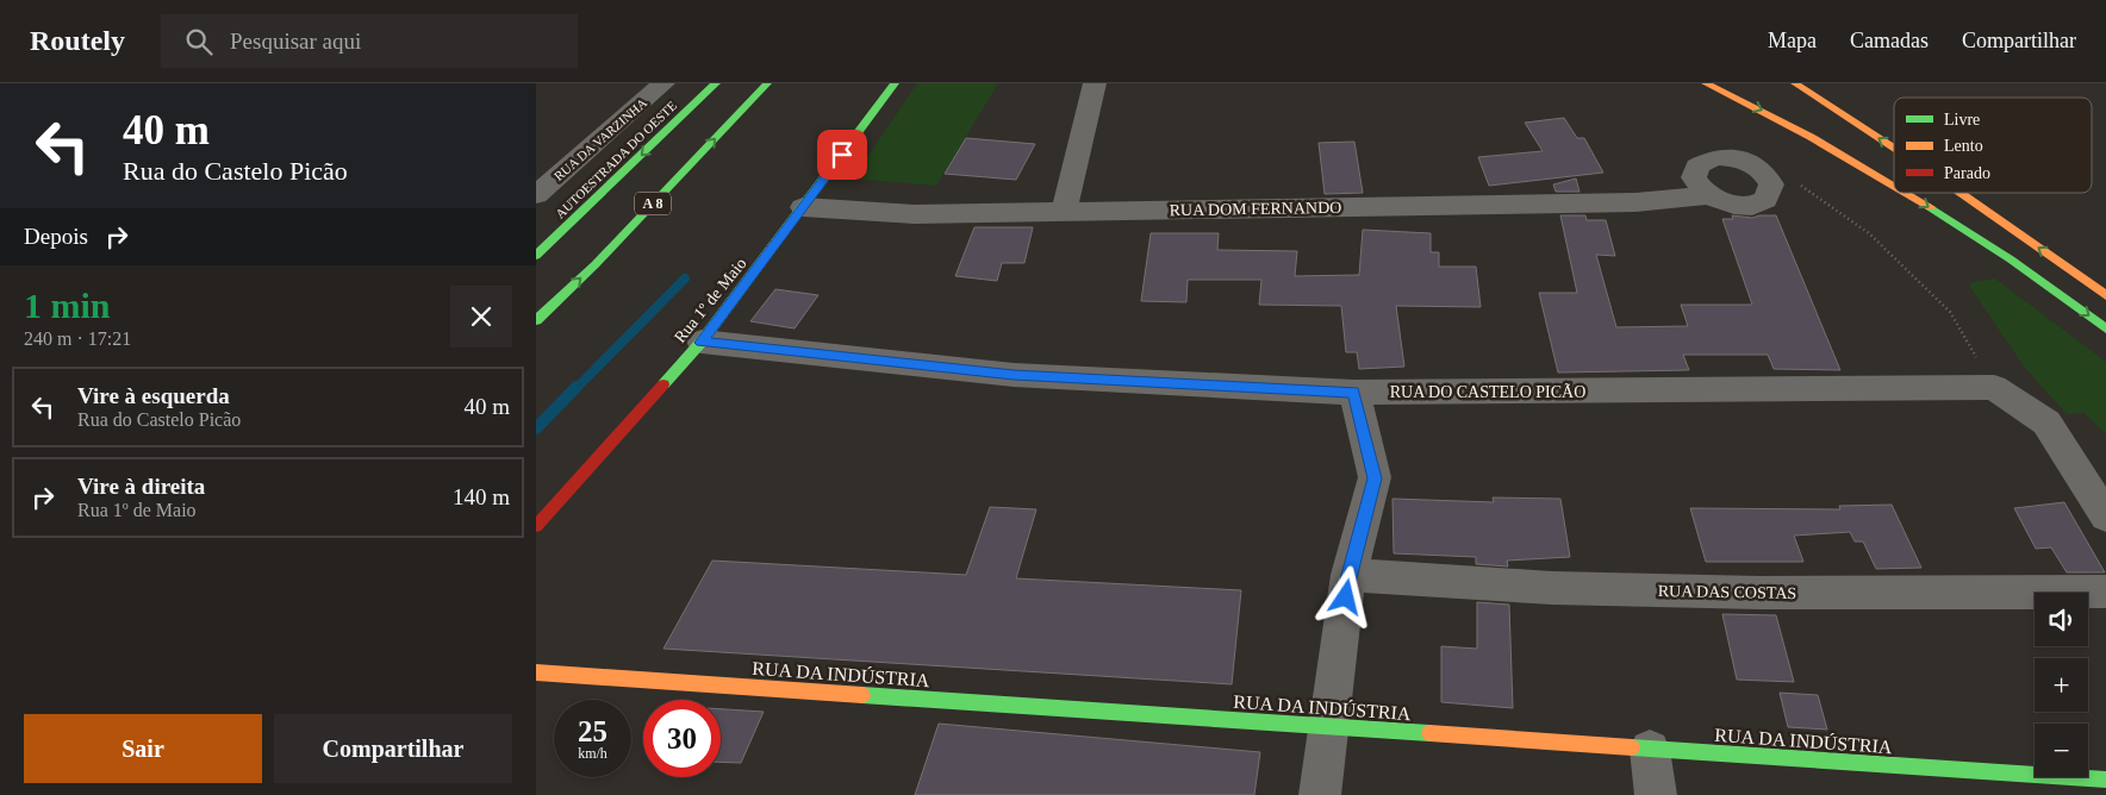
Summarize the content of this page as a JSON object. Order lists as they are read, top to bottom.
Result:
{
  "streets": {
    "main road": [
      "AUTOESTRADA DO OESTE",
      "A 8",
      "Rua 1º de Maio",
      "RUA DA INDÚSTRIA"
    ],
    "street": [
      "RUA DA VARZINHA",
      "RUA DOM FERNANDO",
      "RUA DO CASTELO PICÃO",
      "RUA DAS COSTAS"
    ]
  },
  "crossings": [
    ["RUA DOM FERNANDO", "Rua 1º de Maio"],
    ["Rua 1º de Maio", "RUA DO CASTELO PICÃO"]
  ],
  "legend": ["Livre", "Lento", "Parado"],
  "page": {
    "header": "Routely",
    "search": "Pesquisar aqui",
    "nav": ["Mapa", "Camadas", "Compartilhar"],
    "turn": ["40 m", "Rua do Castelo Picão"],
    "then": "Depois",
    "heading": ["1 min", "240 m · 17:21"],
    "list": [
      {
        "name": "Vire à esquerda",
        "note": "Rua do Castelo Picão",
        "value": "40 m"
      },
      {
        "name": "Vire à direita",
        "note": "Rua 1º de Maio",
        "value": "140 m"
      }
    ],
    "map_buttons": ["+", "−"],
    "speed": "25 km/h",
    "limit": "30",
    "buttons": ["Sair", "Compartilhar"]
  }
}
